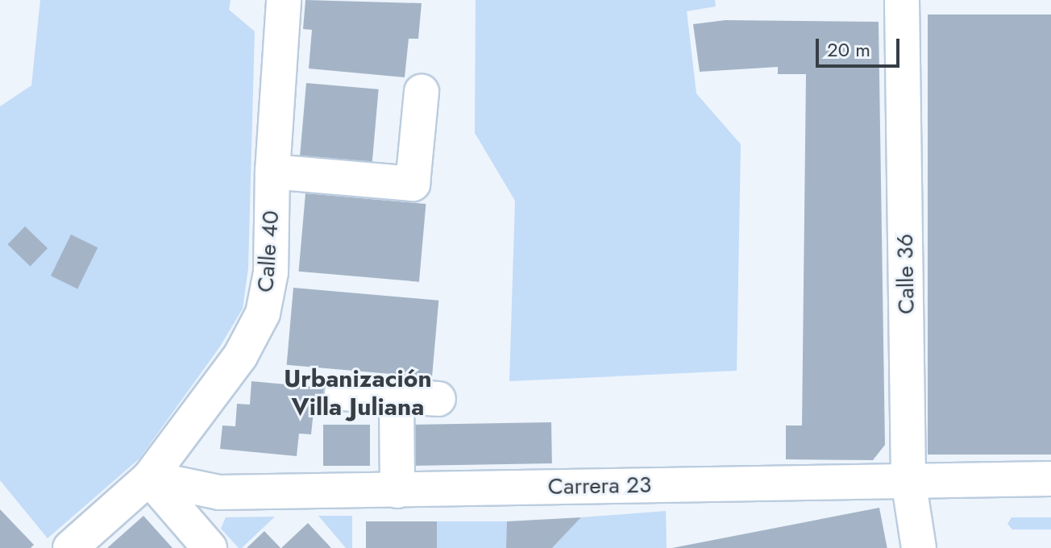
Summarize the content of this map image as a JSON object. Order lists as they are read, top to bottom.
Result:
{
  "streets": {
    "street": ["Calle 40", "Calle 36", "Carrera 23"]
  },
  "crossings": [
    ["Calle 40", "Carrera 23"],
    ["Calle 36", "Carrera 23"]
  ],
  "districts": ["Urbanización Villa Juliana"],
  "scale_bar": "20 m"
}
